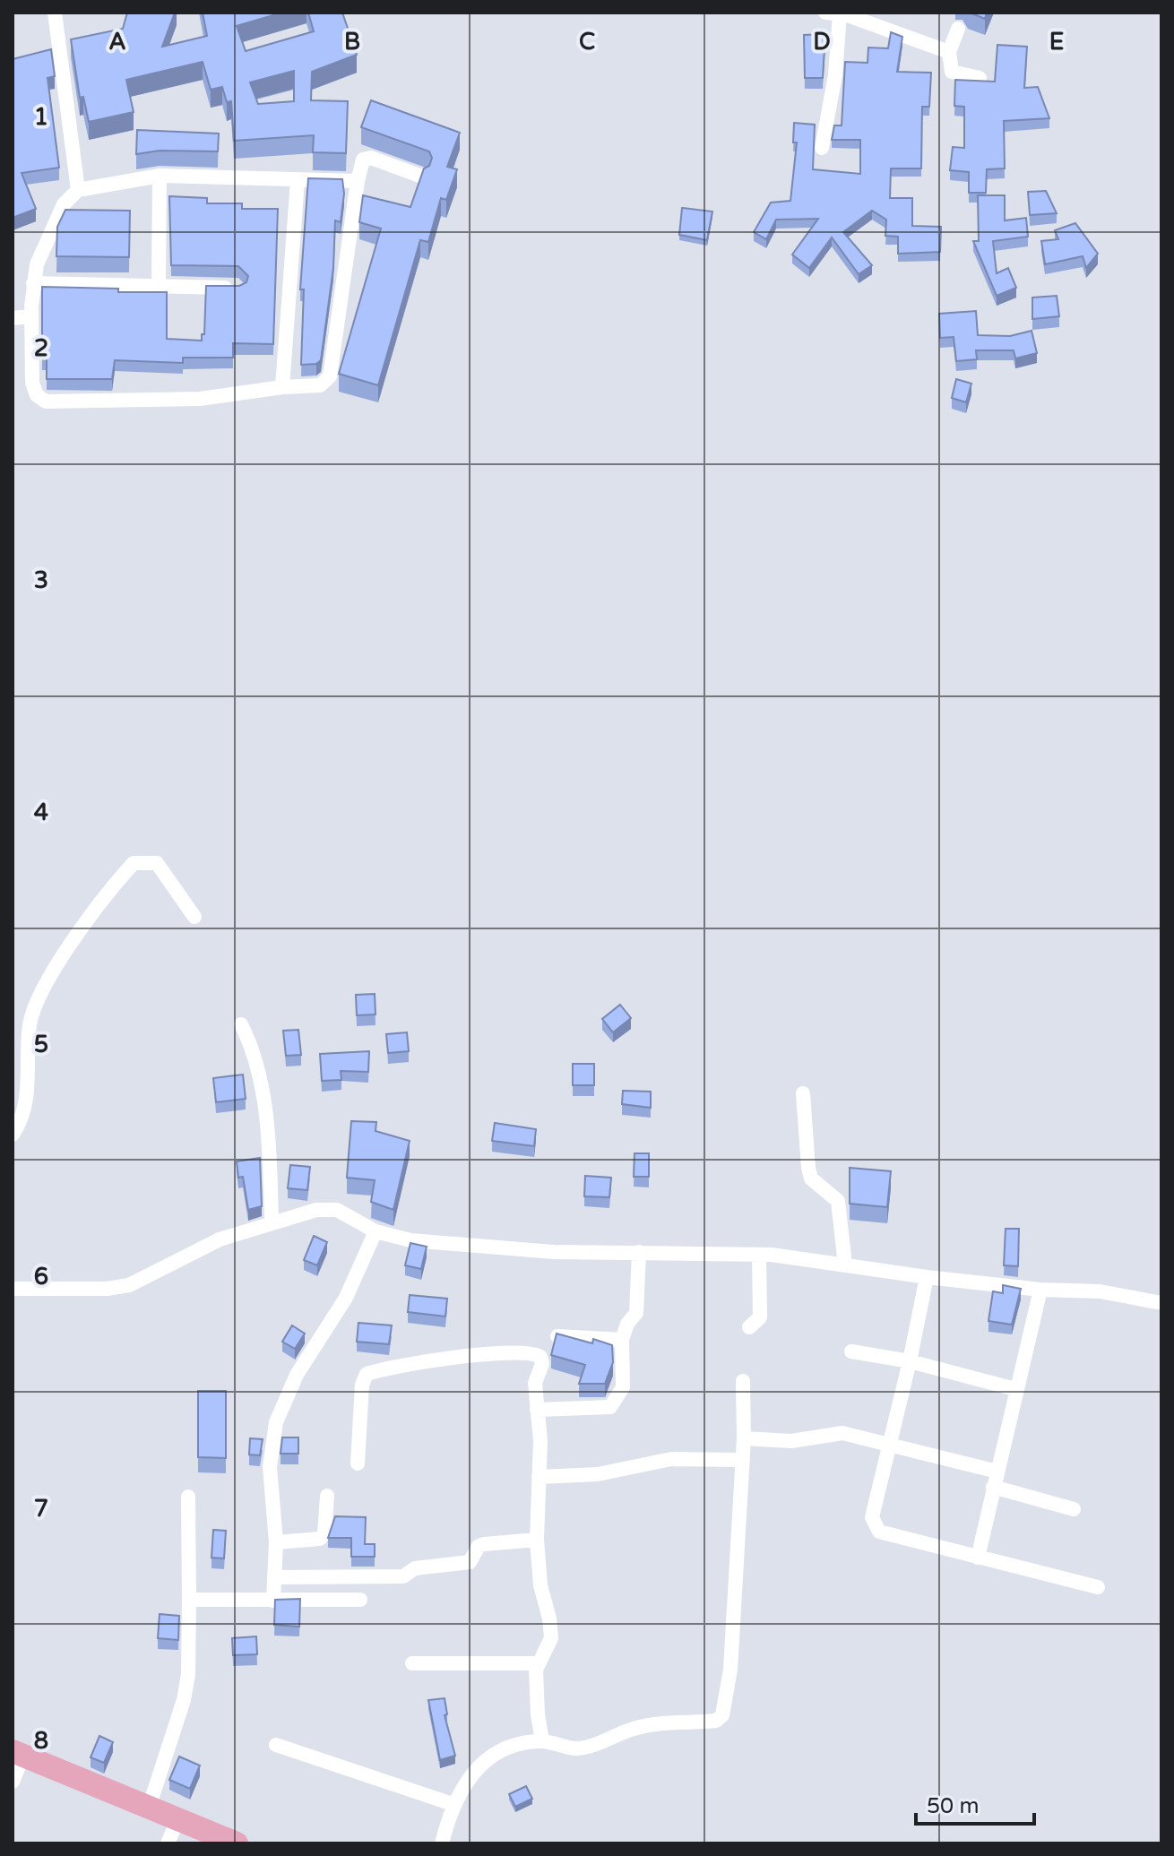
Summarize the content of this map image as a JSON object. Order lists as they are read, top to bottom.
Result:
{
  "scale_bar": "50 m",
  "grid": {
    "columns": [
      "A",
      "B",
      "C",
      "D",
      "E"
    ],
    "rows": [
      "1",
      "2",
      "3",
      "4",
      "5",
      "6",
      "7",
      "8"
    ]
  }
}
